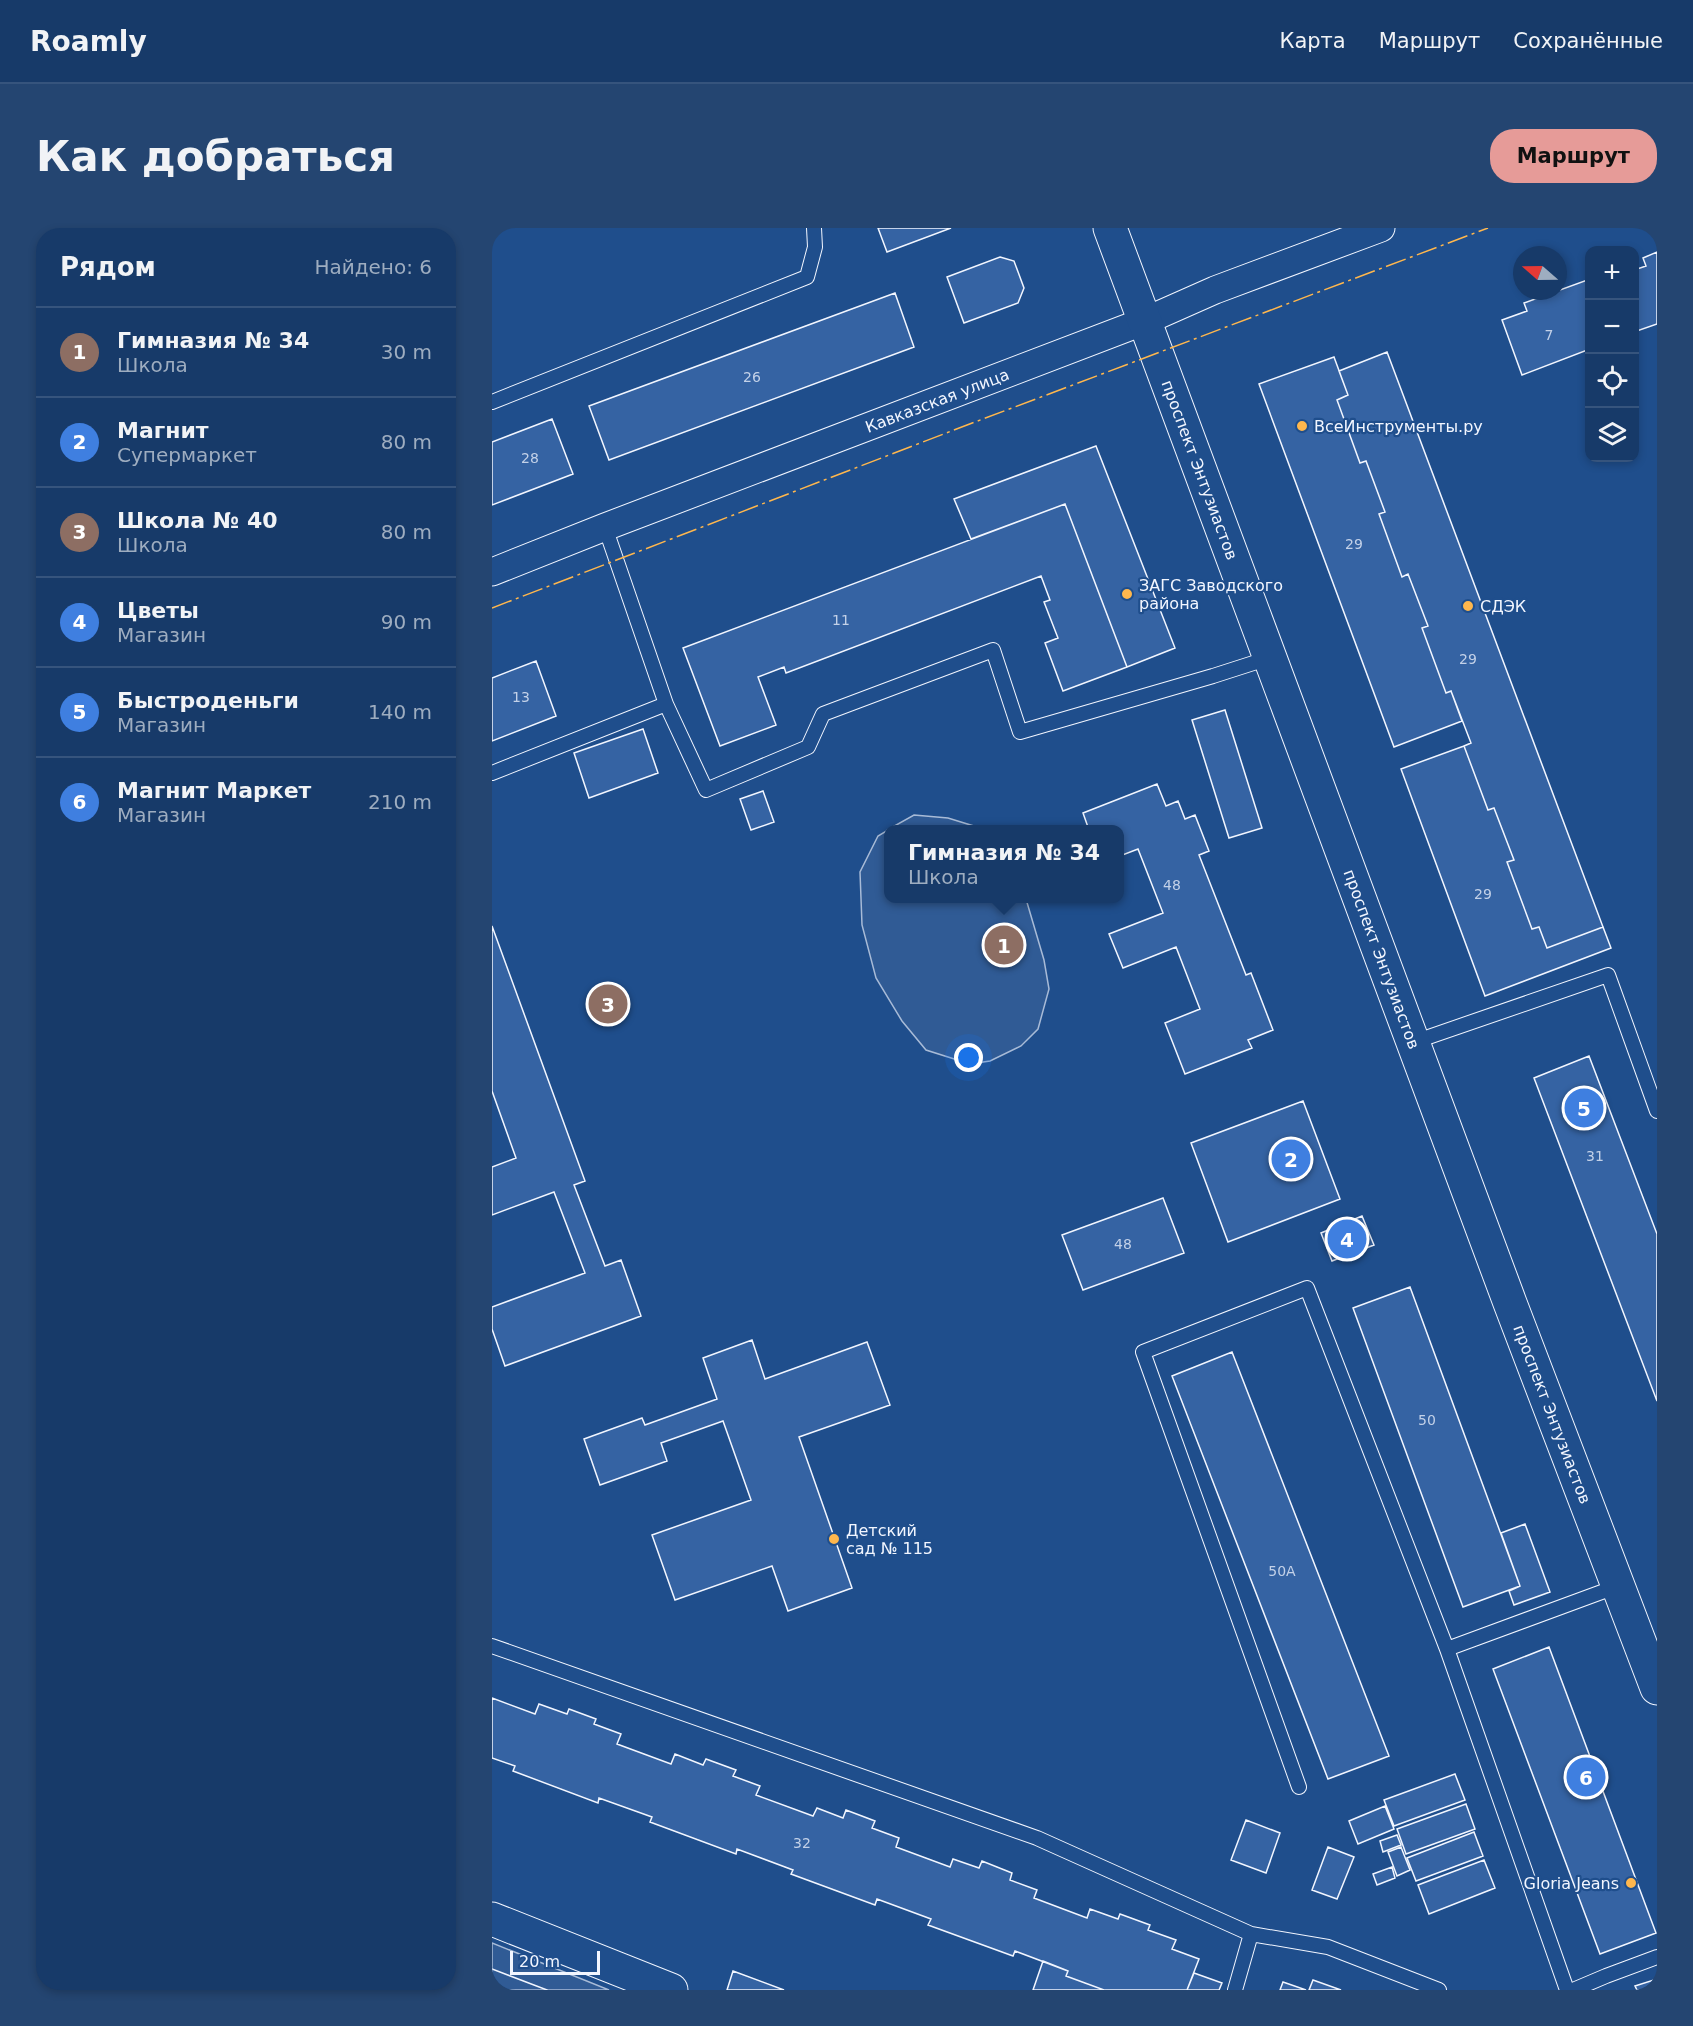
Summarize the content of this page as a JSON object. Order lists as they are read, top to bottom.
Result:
{
  "streets": {
    "main road": ["проспект Энтузиастов"],
    "street": ["Кавказская улица"]
  },
  "crossings": [
    ["Кавказская улица", "проспект Энтузиастов"]
  ],
  "places": [
    "ВсеИнструменты.ру",
    "ЗАГС Заводского района",
    "СДЭК",
    "Детский сад № 115",
    "Gloria Jeans"
  ],
  "house_numbers": [
    "7",
    "26",
    "28",
    "29",
    "11",
    "29",
    "13",
    "48",
    "29",
    "31",
    "48",
    "50",
    "50А",
    "32"
  ],
  "scale_bar": "20 m",
  "north": "left",
  "page": {
    "header": "Roamly",
    "nav": ["Карта", "Маршрут", "Сохранённые"],
    "buttons": "Маршрут",
    "title": "Как добраться",
    "heading": ["Рядом", "Найдено: 6"],
    "map_buttons": ["+", "−"],
    "list": [
      {
        "mark": "1",
        "name": "Гимназия № 34",
        "note": "Школа",
        "value": "30 m"
      },
      {
        "mark": "2",
        "name": "Магнит",
        "note": "Супермаркет",
        "value": "80 m"
      },
      {
        "mark": "3",
        "name": "Школа № 40",
        "note": "Школа",
        "value": "80 m"
      },
      {
        "mark": "4",
        "name": "Цветы",
        "note": "Магазин",
        "value": "90 m"
      },
      {
        "mark": "5",
        "name": "Быстроденьги",
        "note": "Магазин",
        "value": "140 m"
      },
      {
        "mark": "6",
        "name": "Магнит Маркет",
        "note": "Магазин",
        "value": "210 m"
      }
    ],
    "popup": ["Гимназия № 34", "Школа"],
    "pins": [
      "1",
      "3",
      "5",
      "2",
      "4",
      "6"
    ],
    "scale": "20 m"
  }
}
